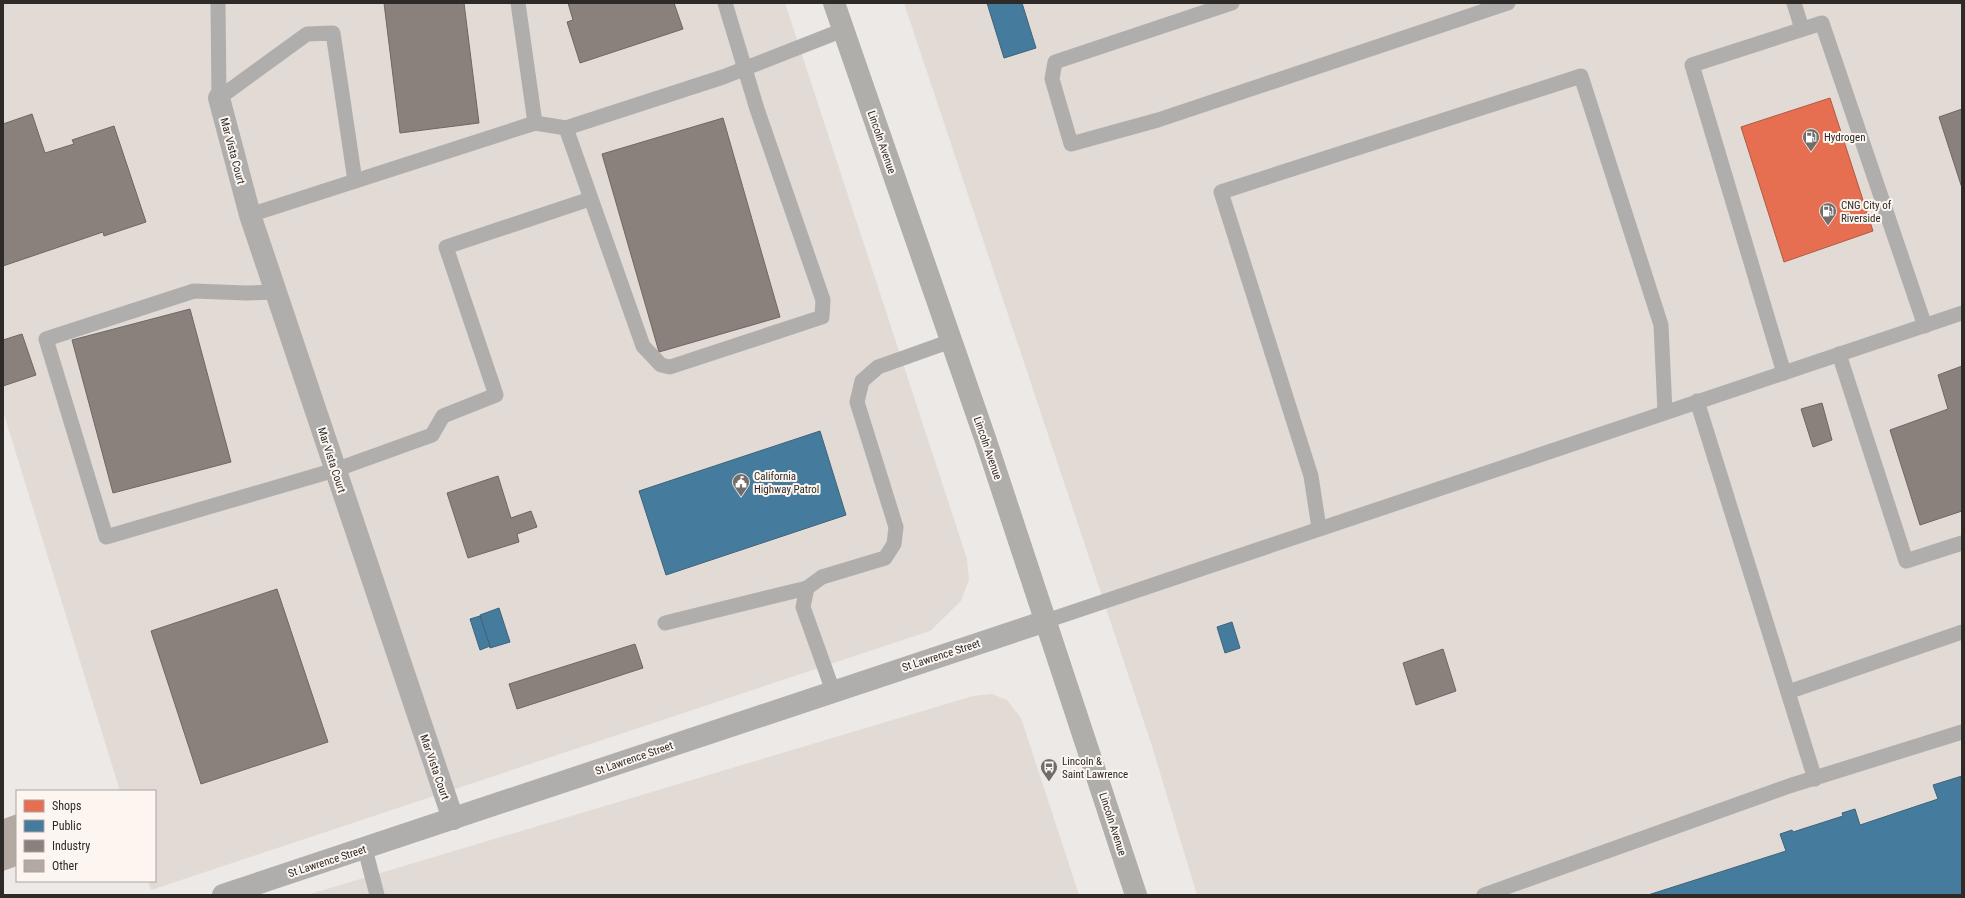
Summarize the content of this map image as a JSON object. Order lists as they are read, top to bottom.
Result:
{
  "streets": {
    "street": ["Lincoln Avenue", "Mar Vista Court", "St Lawrence Street"]
  },
  "crossings": [
    ["Lincoln Avenue", "St Lawrence Street"],
    ["Mar Vista Court", "St Lawrence Street"]
  ],
  "places": {
    "fuel station": ["Hydrogen", "CNG City of Riverside"],
    "public building": ["California Highway Patrol"],
    "bus stop": ["Lincoln & Saint Lawrence"]
  },
  "legend": [
    "Shops",
    "Public",
    "Industry",
    "Other"
  ]
}
